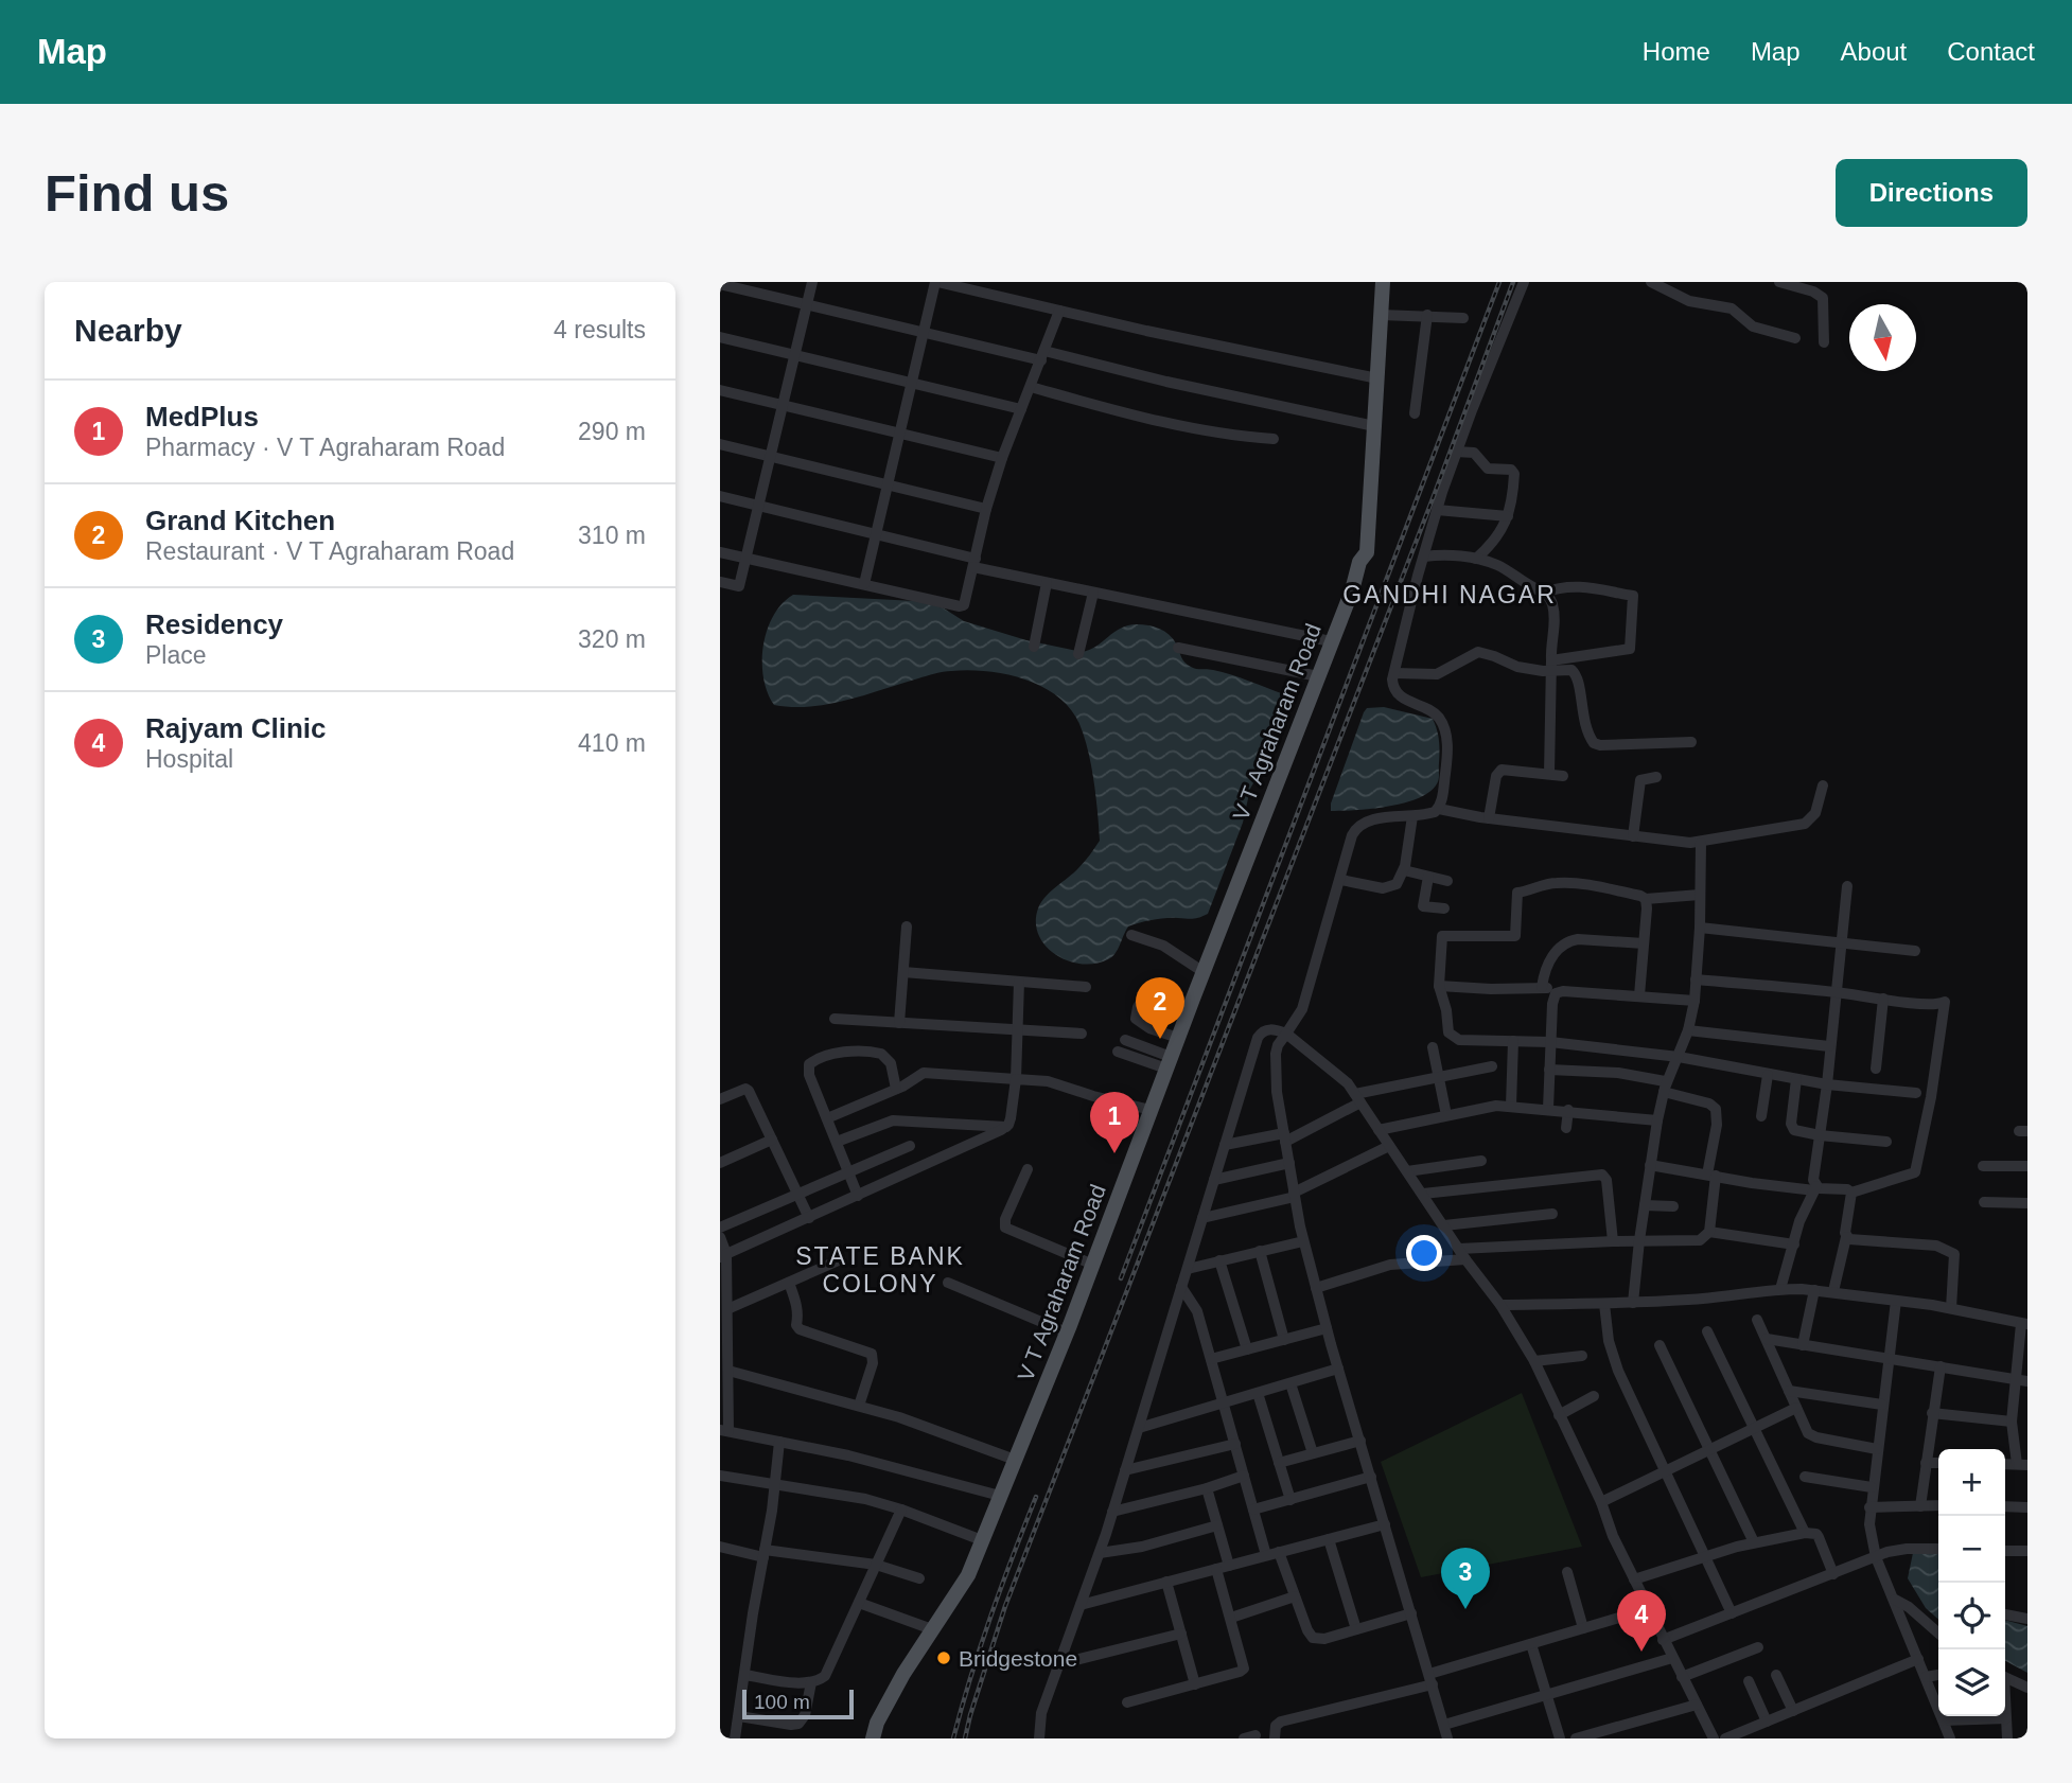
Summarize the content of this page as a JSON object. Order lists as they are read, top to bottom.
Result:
{
  "streets": {
    "main road": ["V T Agraharam Road"]
  },
  "districts": ["GANDHI NAGAR", "STATE BANK COLONY"],
  "places": ["Bridgestone"],
  "scale_bar": "100 m",
  "north": "bottom",
  "page": {
    "header": "Map",
    "nav": [
      "Home",
      "Map",
      "About",
      "Contact"
    ],
    "buttons": "Directions",
    "title": "Find us",
    "heading": ["Nearby", "4 results"],
    "list": [
      {
        "mark": "1",
        "name": "MedPlus",
        "note": "Pharmacy · V T Agraharam Road",
        "value": "290 m"
      },
      {
        "mark": "2",
        "name": "Grand Kitchen",
        "note": "Restaurant · V T Agraharam Road",
        "value": "310 m"
      },
      {
        "mark": "3",
        "name": "Residency",
        "note": "Place",
        "value": "320 m"
      },
      {
        "mark": "4",
        "name": "Rajyam Clinic",
        "note": "Hospital",
        "value": "410 m"
      }
    ],
    "pins": [
      "2",
      "1",
      "3",
      "4"
    ],
    "map_buttons": ["+", "−"],
    "scale": "100 m"
  }
}
